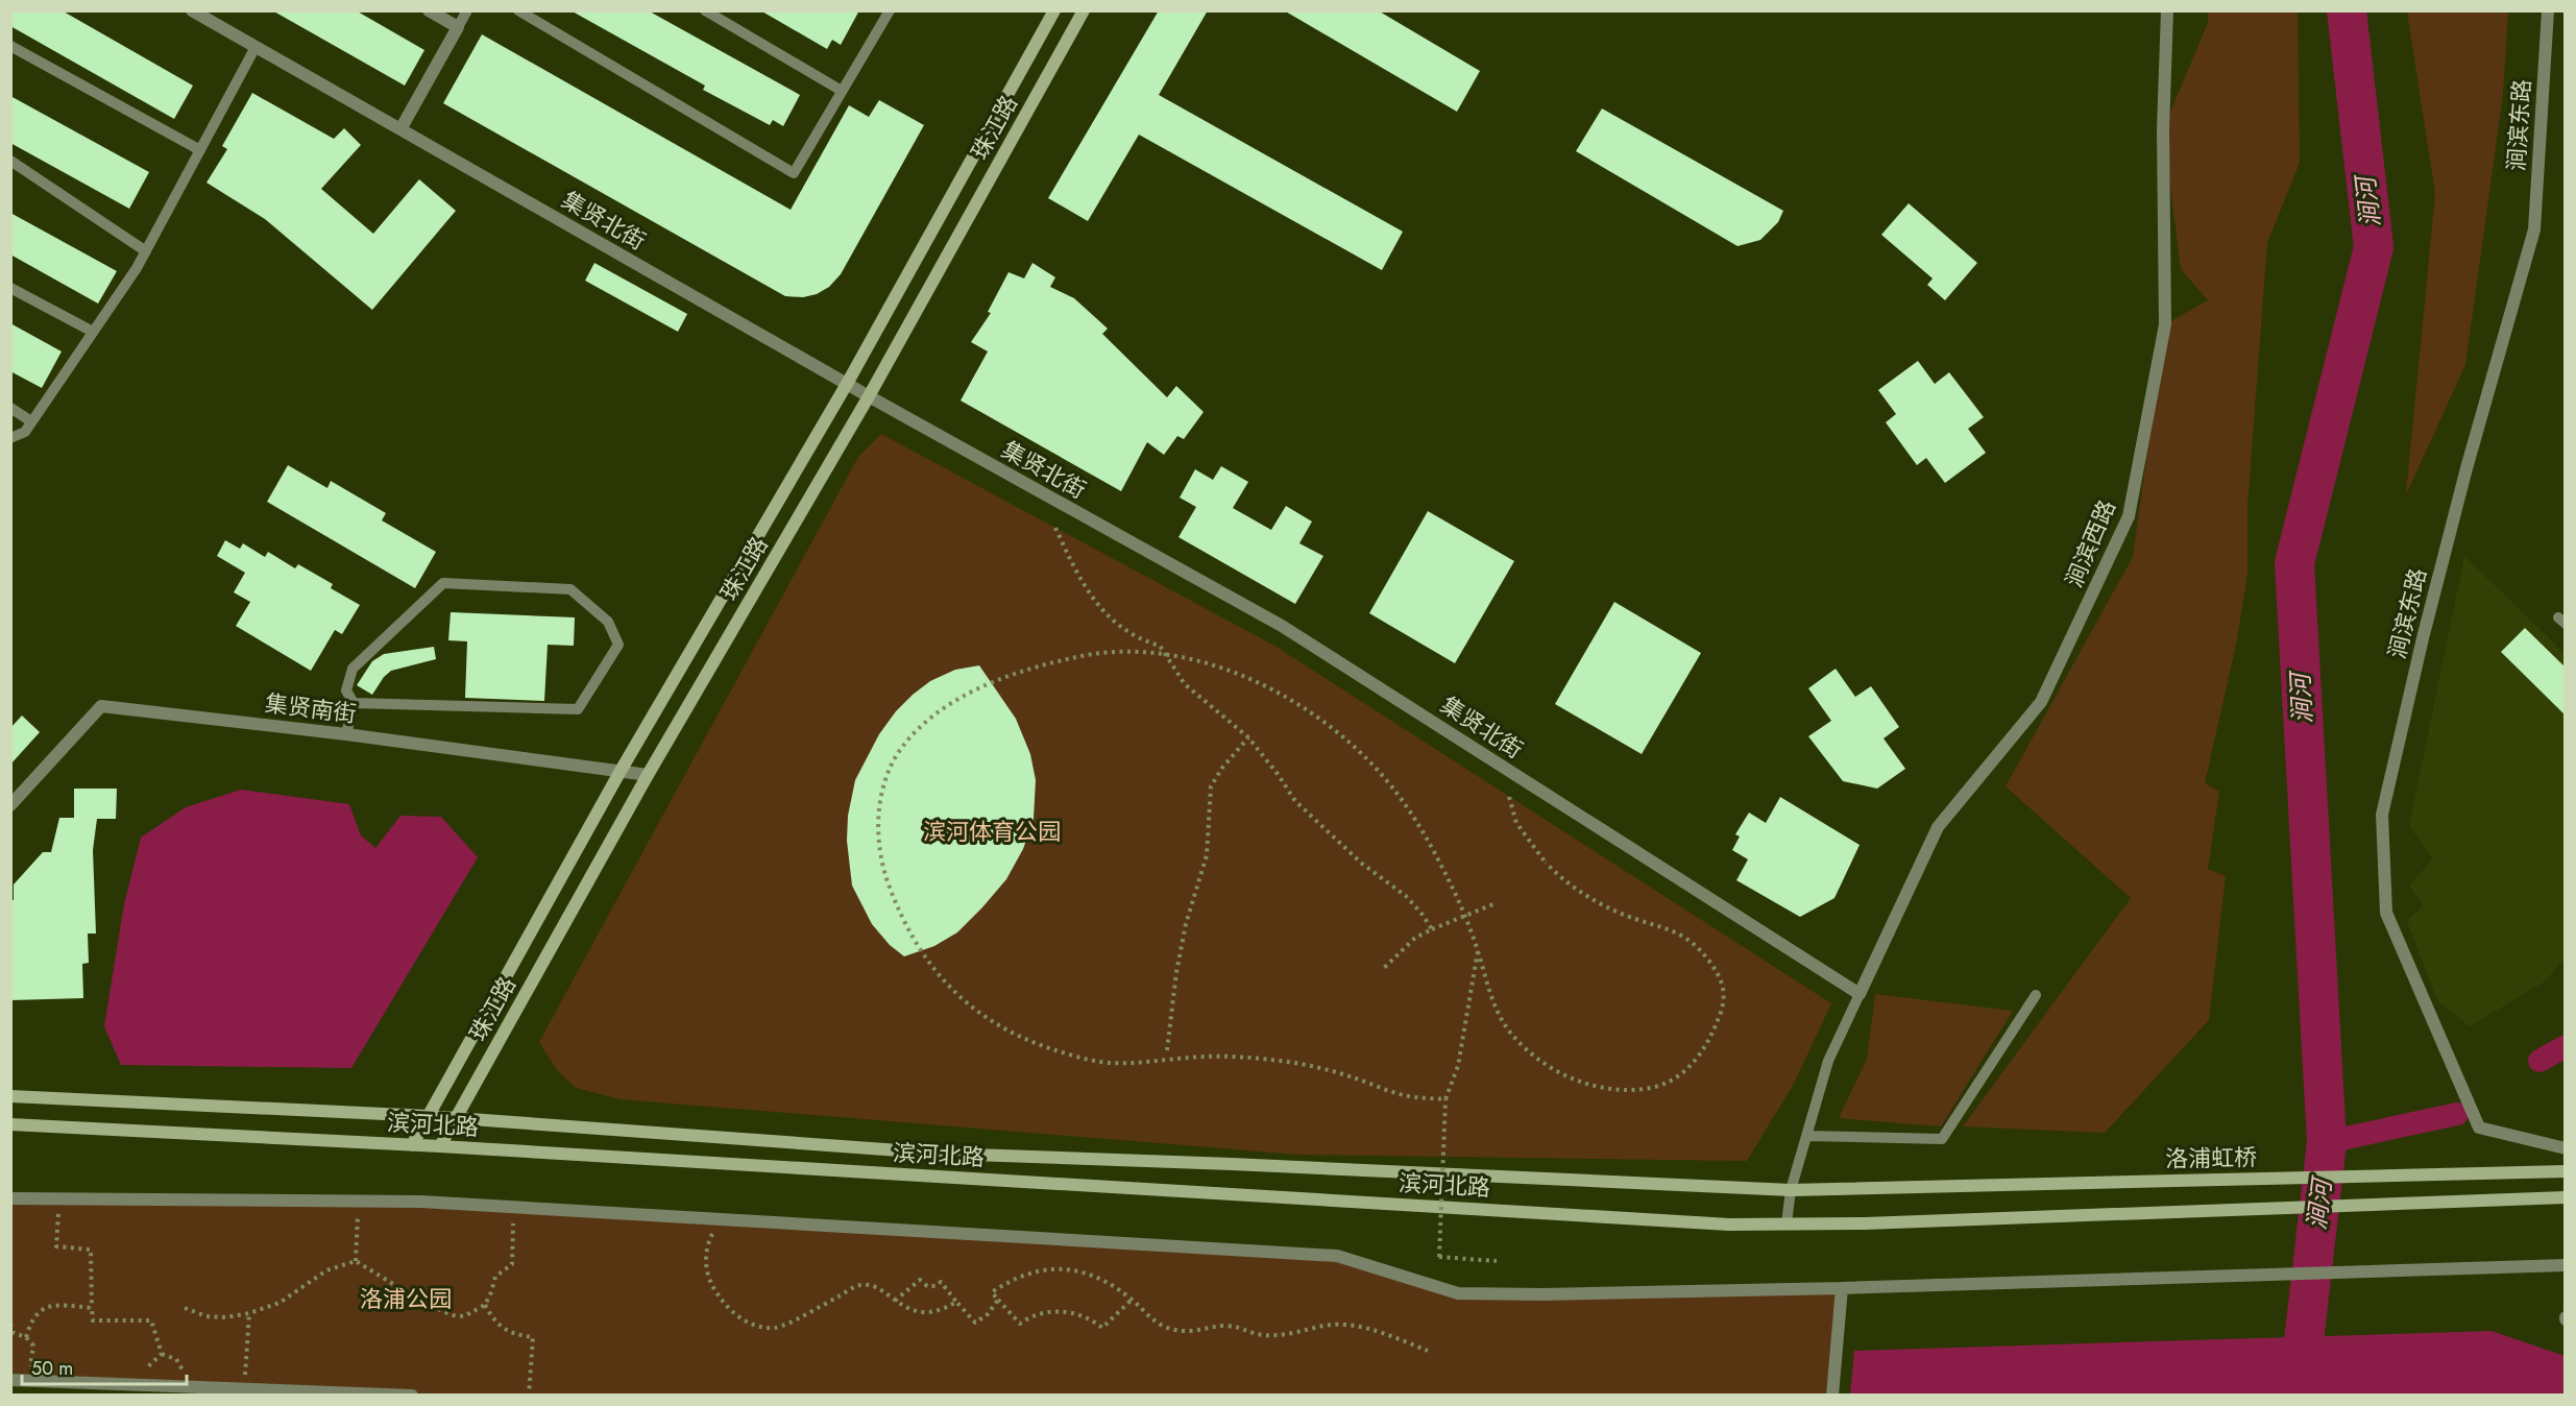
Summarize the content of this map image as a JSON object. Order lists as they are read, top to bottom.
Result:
{
  "streets": {
    "main road": ["珠江路", "滨河北路", "洛浦虹桥"],
    "street": [
      "涧滨东路",
      "集贤北街",
      "涧滨西路",
      "集贤南街"
    ]
  },
  "crossings": [
    ["珠江路", "集贤北街"],
    ["珠江路", "集贤南街"],
    ["珠江路", "滨河北路"],
    ["集贤北街", "涧滨西路"],
    ["滨河北路", "洛浦虹桥"]
  ],
  "water": ["涧河"],
  "parks": ["滨河体育公园", "洛浦公园"],
  "scale_bar": "50 m"
}
